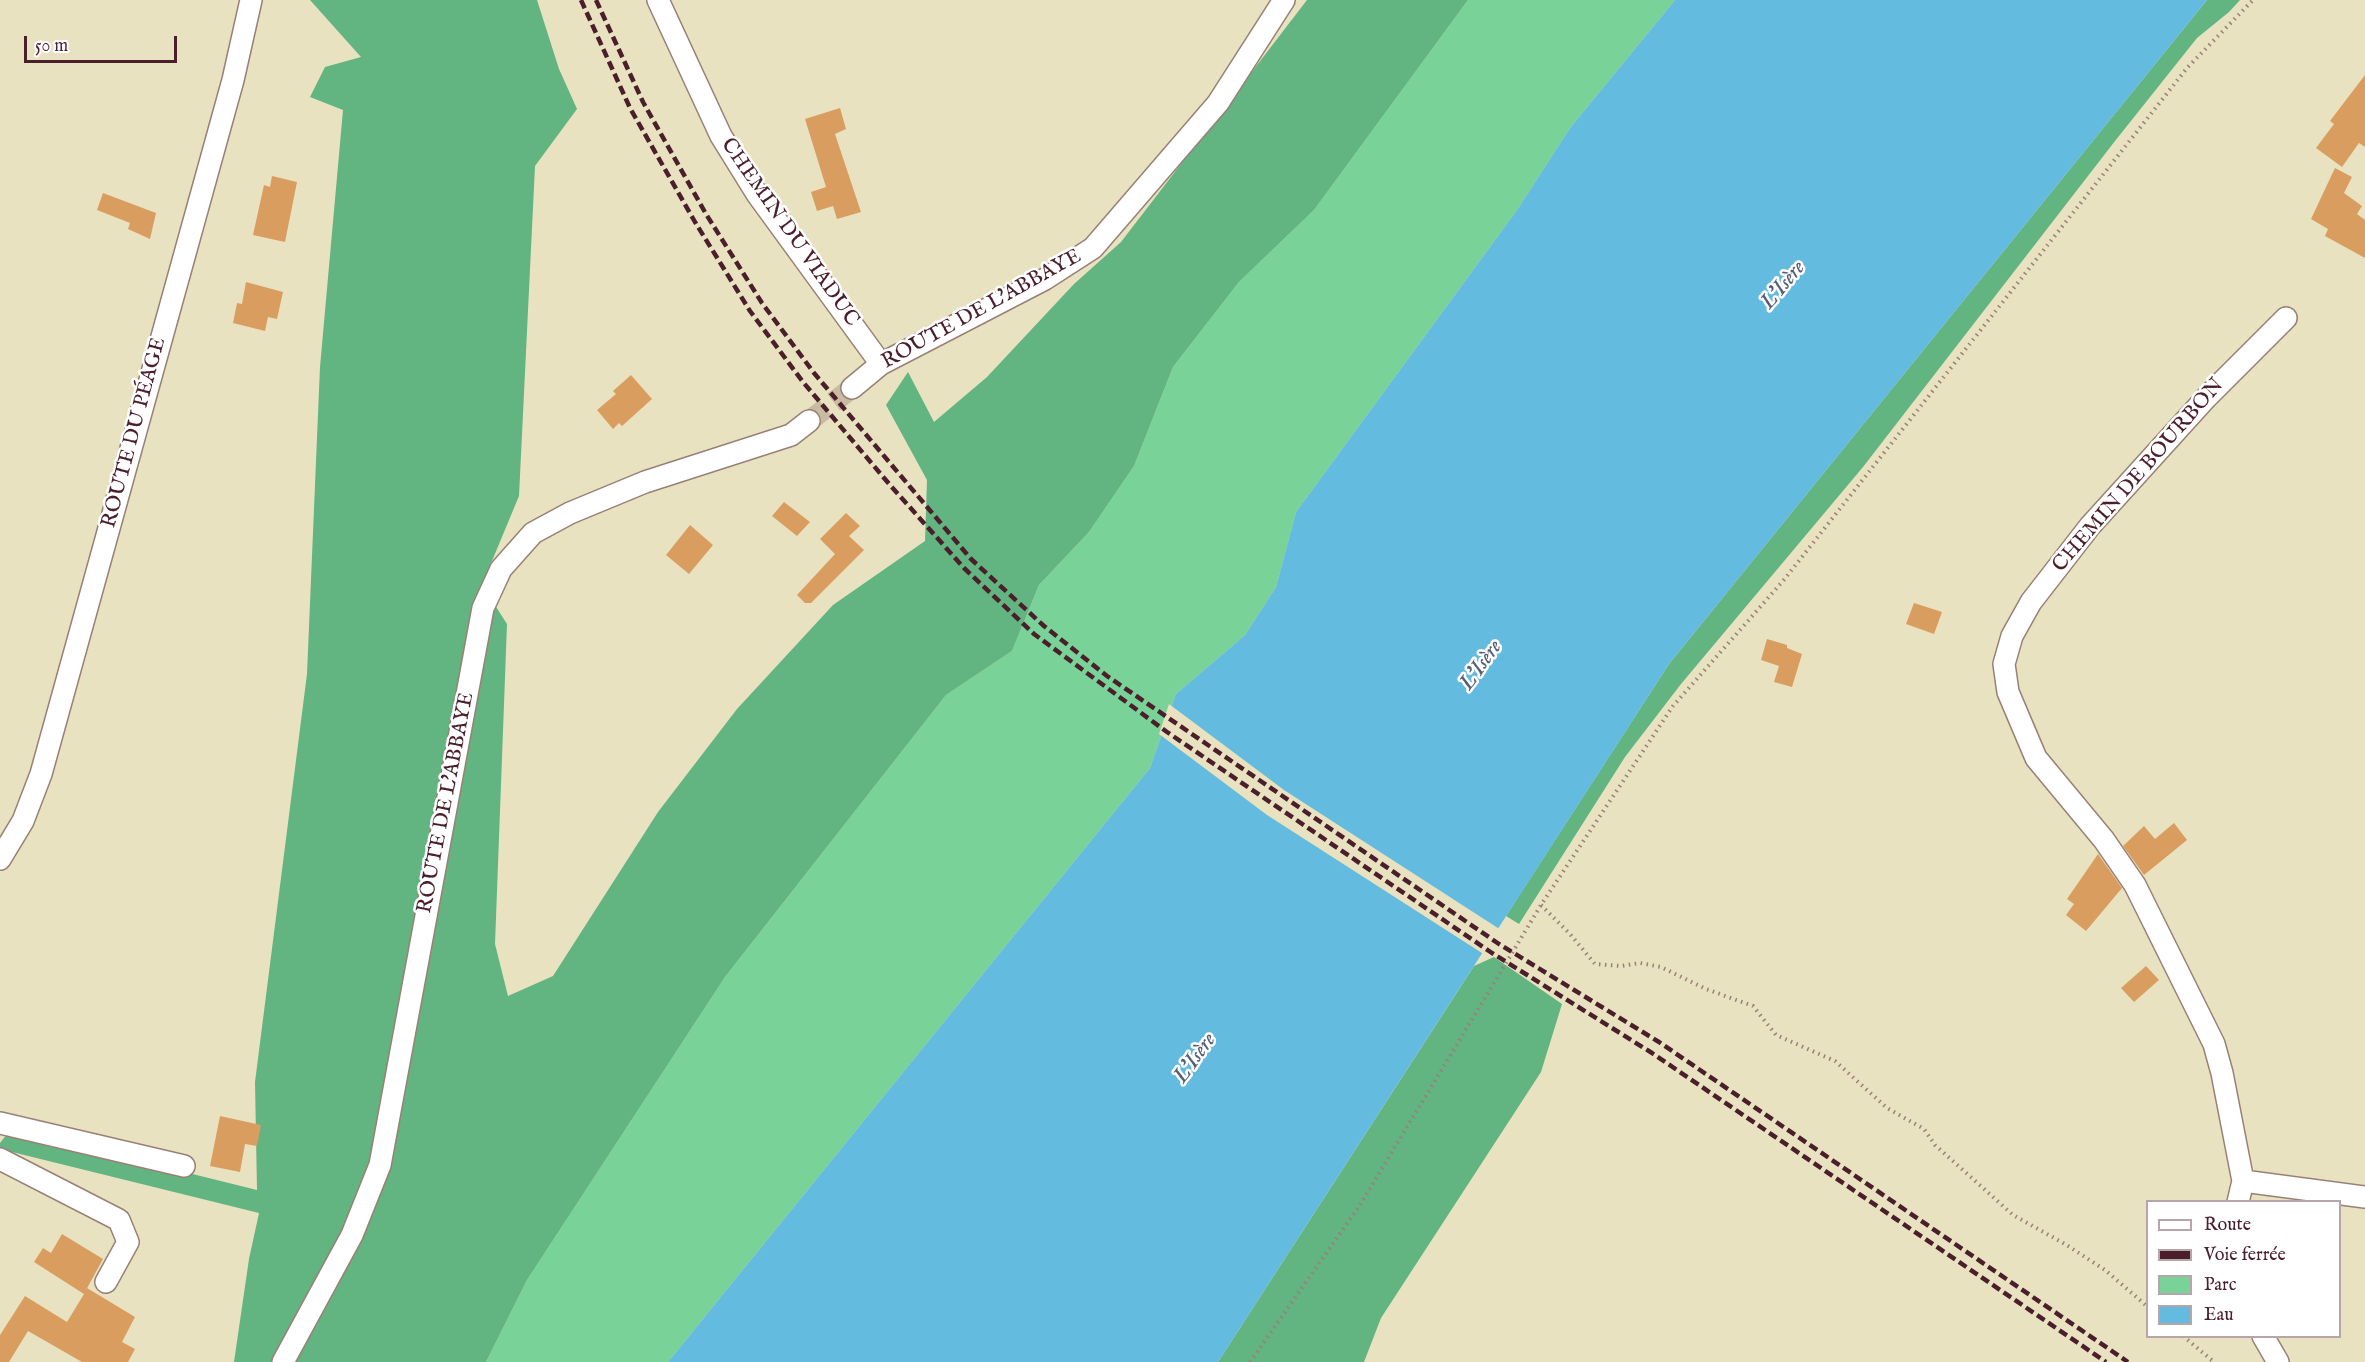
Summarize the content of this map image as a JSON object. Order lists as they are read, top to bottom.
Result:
{
  "streets": {
    "street": [
      "CHEMIN DU VIADUC",
      "ROUTE DE L'ABBAYE",
      "ROUTE DU PÉAGE",
      "CHEMIN DE BOURBON"
    ]
  },
  "crossings": [
    ["CHEMIN DU VIADUC", "ROUTE DE L'ABBAYE"]
  ],
  "water": ["L'Isère"],
  "legend": [
    "Route",
    "Voie ferrée",
    "Parc",
    "Eau"
  ],
  "scale_bar": "50 m"
}
